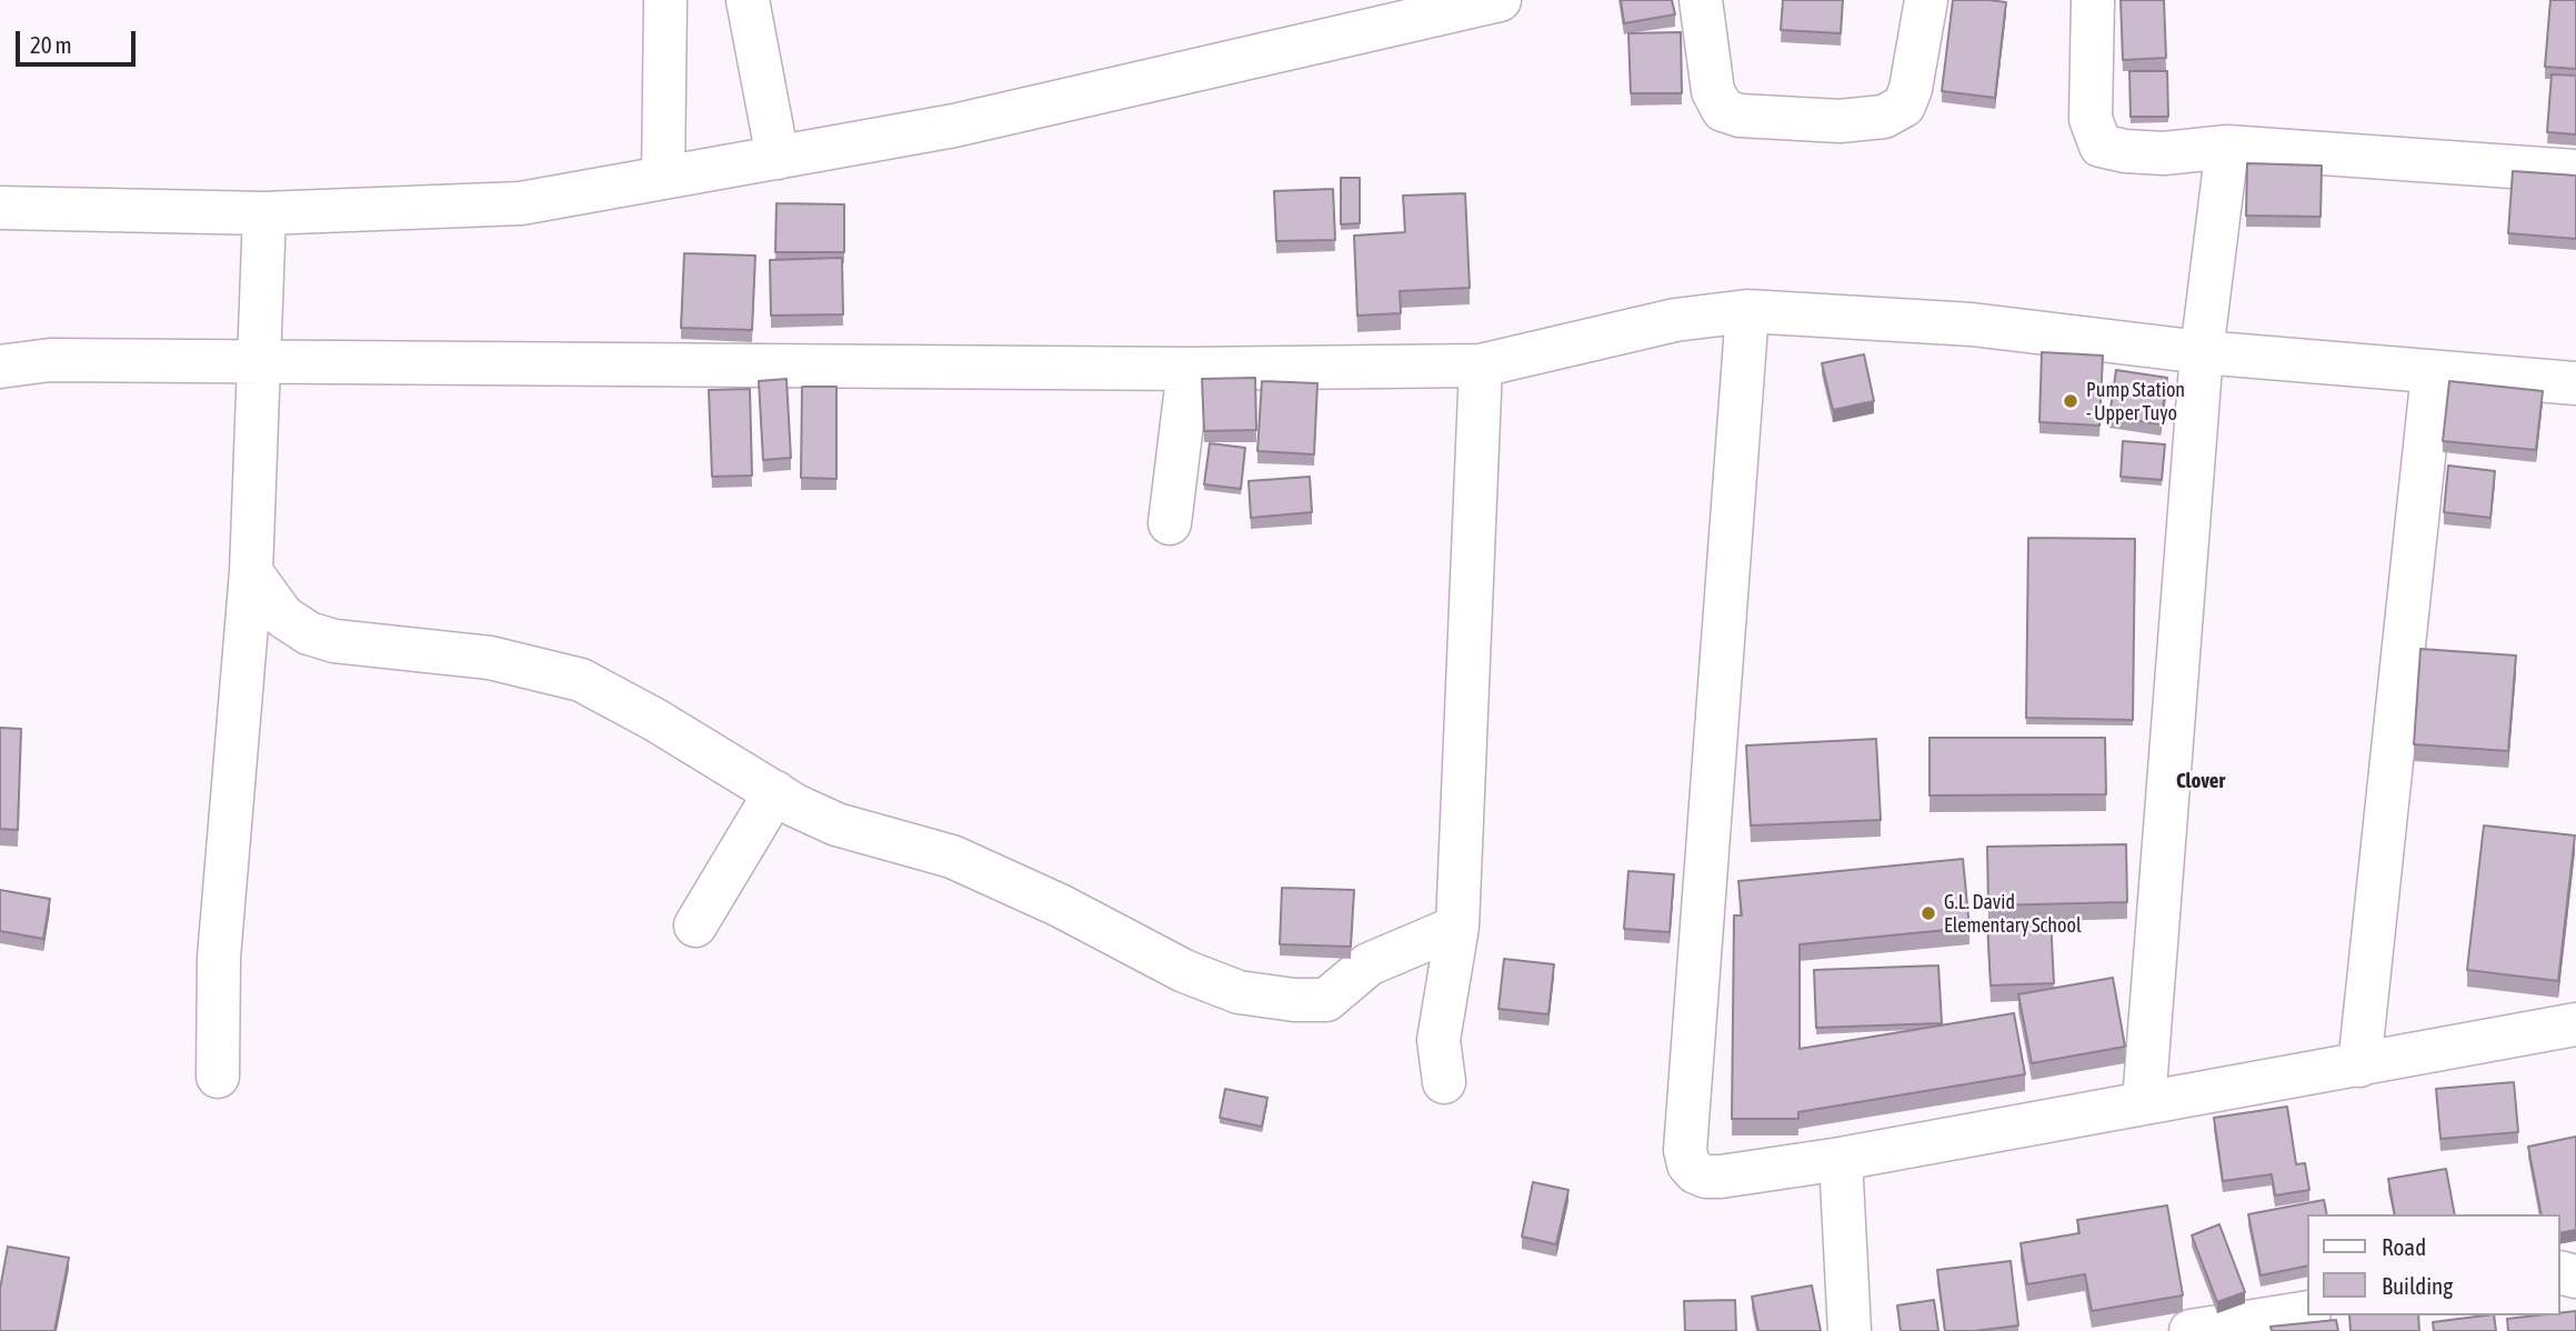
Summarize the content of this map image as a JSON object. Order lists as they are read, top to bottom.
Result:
{
  "districts": ["Clover"],
  "places": ["Pump Station - Upper Tuyo", "G.L. David Elementary School"],
  "legend": ["Road", "Building"],
  "scale_bar": "20 m"
}
